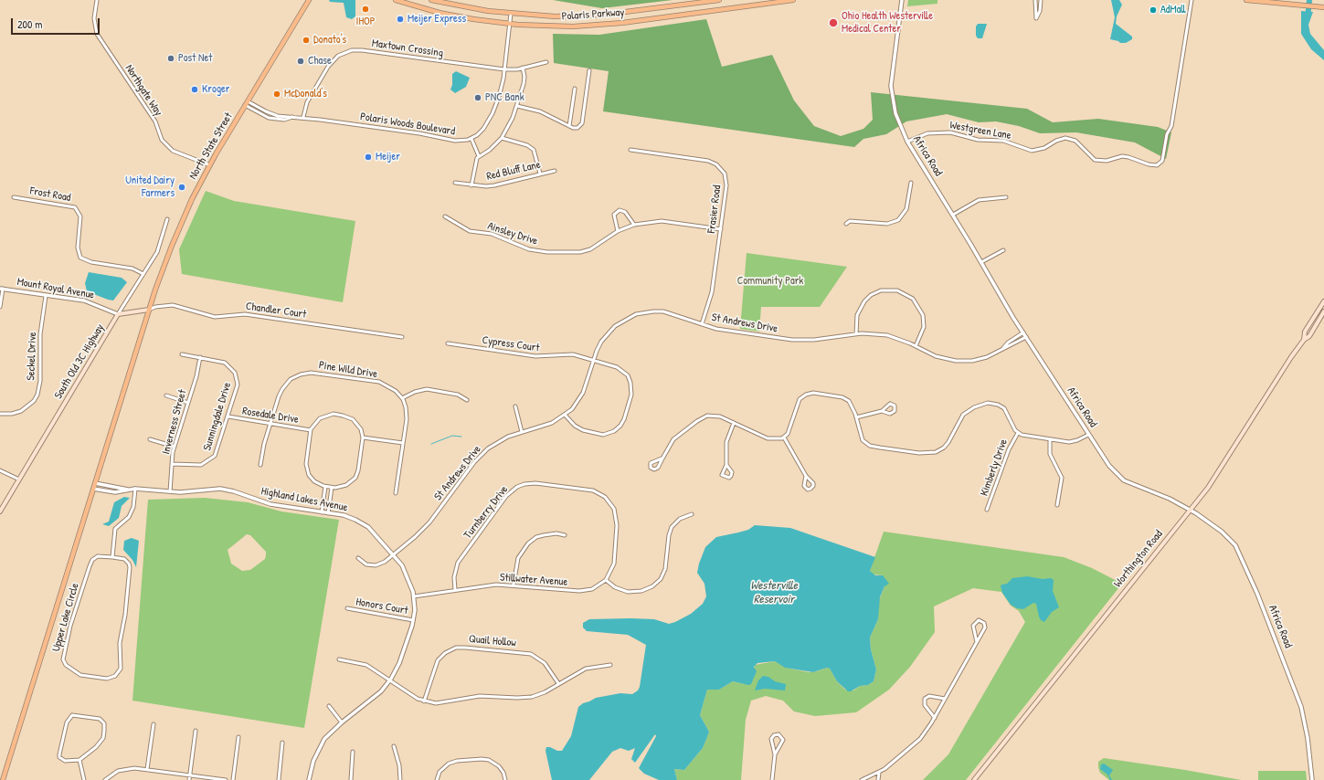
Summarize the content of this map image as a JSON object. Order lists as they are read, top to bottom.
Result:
{
  "streets": {
    "main road": [
      "Polaris Parkway",
      "North State Street",
      "South Old 3C Highway",
      "Worthington Road"
    ],
    "street": [
      "Maxtown Crossing",
      "Northgate Way",
      "Polaris Woods Boulevard",
      "Westgreen Lane",
      "Africa Road",
      "Red Bluff Lane",
      "Frost Road",
      "Frasier Road",
      "Ainsley Drive",
      "Mount Royal Avenue",
      "Chandler Court",
      "St Andrews Drive",
      "Cypress Court",
      "Seckel Drive",
      "Pine Wild Drive",
      "Rosedale Drive",
      "Sunningdale Drive",
      "Inverness Street",
      "Kimberly Drive",
      "Highland Lakes Avenue",
      "Turnberry Drive",
      "Stillwater Avenue",
      "Honors Court",
      "Upper Lake Circle",
      "Quail Hollow"
    ]
  },
  "crossings": [
    ["Maxtown Crossing", "Polaris Woods Boulevard"],
    ["Northgate Way", "North State Street"],
    ["Polaris Woods Boulevard", "North State Street"],
    ["Westgreen Lane", "Africa Road"],
    ["North State Street", "Chandler Court"],
    ["North State Street", "Highland Lakes Avenue"],
    ["Africa Road", "St Andrews Drive"],
    ["Africa Road", "Worthington Road"],
    ["Frost Road", "South Old 3C Highway"],
    ["Frasier Road", "Ainsley Drive"],
    ["Frasier Road", "St Andrews Drive"],
    ["Mount Royal Avenue", "Seckel Drive"],
    ["Mount Royal Avenue", "South Old 3C Highway"],
    ["St Andrews Drive", "Cypress Court"],
    ["St Andrews Drive", "Highland Lakes Avenue"],
    ["Pine Wild Drive", "Rosedale Drive"],
    ["Rosedale Drive", "Sunningdale Drive"],
    ["Sunningdale Drive", "Inverness Street"],
    ["Inverness Street", "Highland Lakes Avenue"],
    ["Highland Lakes Avenue", "Stillwater Avenue"],
    ["Highland Lakes Avenue", "Honors Court"],
    ["Turnberry Drive", "Stillwater Avenue"]
  ],
  "water": ["Westerville Reservoir"],
  "parks": ["Community Park"],
  "places": [
    "IHOP",
    "AdMall",
    "Meijer Express",
    "Ohio Health Westerville Medical Center",
    "Donato's",
    "Post Net",
    "Chase",
    "Kroger",
    "McDonald's",
    "PNC Bank",
    "Meijer",
    "United Dairy Farmers"
  ],
  "scale_bar": "200 m"
}
